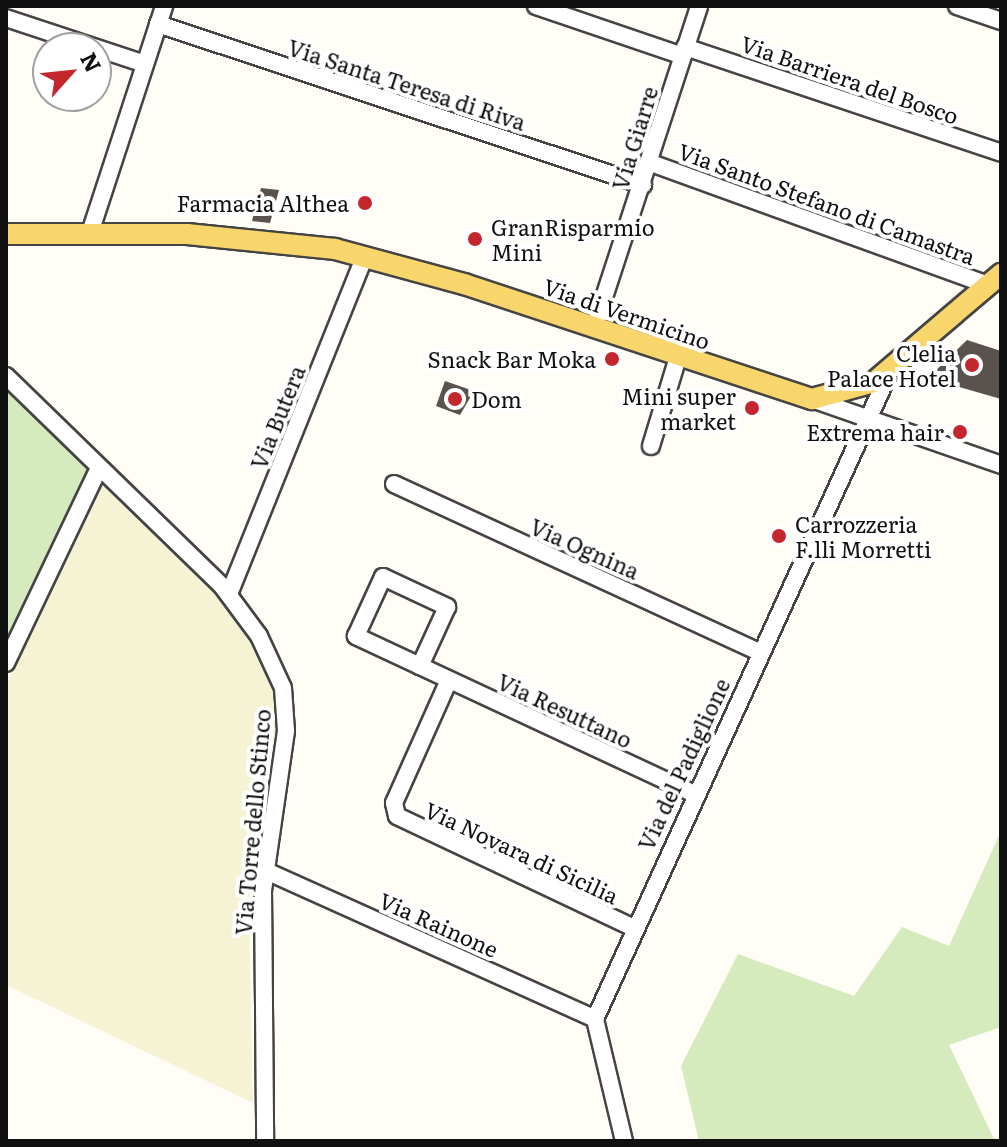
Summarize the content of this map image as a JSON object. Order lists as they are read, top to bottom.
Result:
{
  "streets": {
    "main road": ["Via di Vermicino"],
    "street": [
      "Via Barriera del Bosco",
      "Via Santa Teresa di Riva",
      "Via Giarre",
      "Via Santo Stefano di Camastra",
      "Via Butera",
      "Via Ognina",
      "Via Resuttano",
      "Via del Padiglione",
      "Via Torre dello Stinco",
      "Via Novara di Sicilia",
      "Via Rainone"
    ]
  },
  "crossings": [
    ["Via Barriera del Bosco", "Via Giarre"],
    ["Via Santa Teresa di Riva", "Via Giarre"],
    ["Via Giarre", "Via Santo Stefano di Camastra"],
    ["Via Giarre", "Via di Vermicino"],
    ["Via Santo Stefano di Camastra", "Via di Vermicino"],
    ["Via di Vermicino", "Via Butera"],
    ["Via di Vermicino", "Via del Padiglione"],
    ["Via Butera", "Via Torre dello Stinco"],
    ["Via Ognina", "Via del Padiglione"],
    ["Via Resuttano", "Via del Padiglione"],
    ["Via Resuttano", "Via Novara di Sicilia"],
    ["Via del Padiglione", "Via Novara di Sicilia"],
    ["Via del Padiglione", "Via Rainone"],
    ["Via Torre dello Stinco", "Via Rainone"]
  ],
  "places": [
    "Farmacia Althea",
    "GranRisparmio Mini",
    "Snack Bar Moka",
    "Clelia Palace Hotel",
    "Dom",
    "Mini super market",
    "Extrema hair",
    "Carrozzeria F.lli Morretti"
  ],
  "north": "top right"
}
